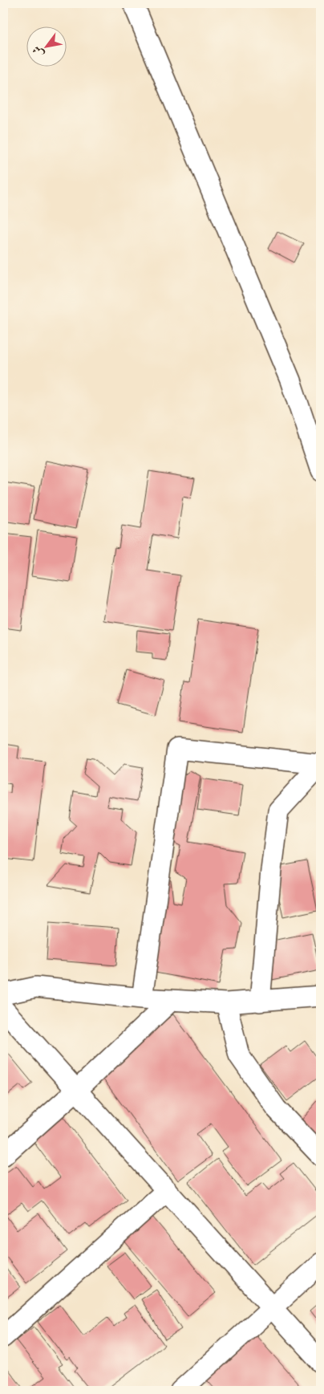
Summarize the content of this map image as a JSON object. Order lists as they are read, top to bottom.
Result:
{
  "north": "bottom left"
}
